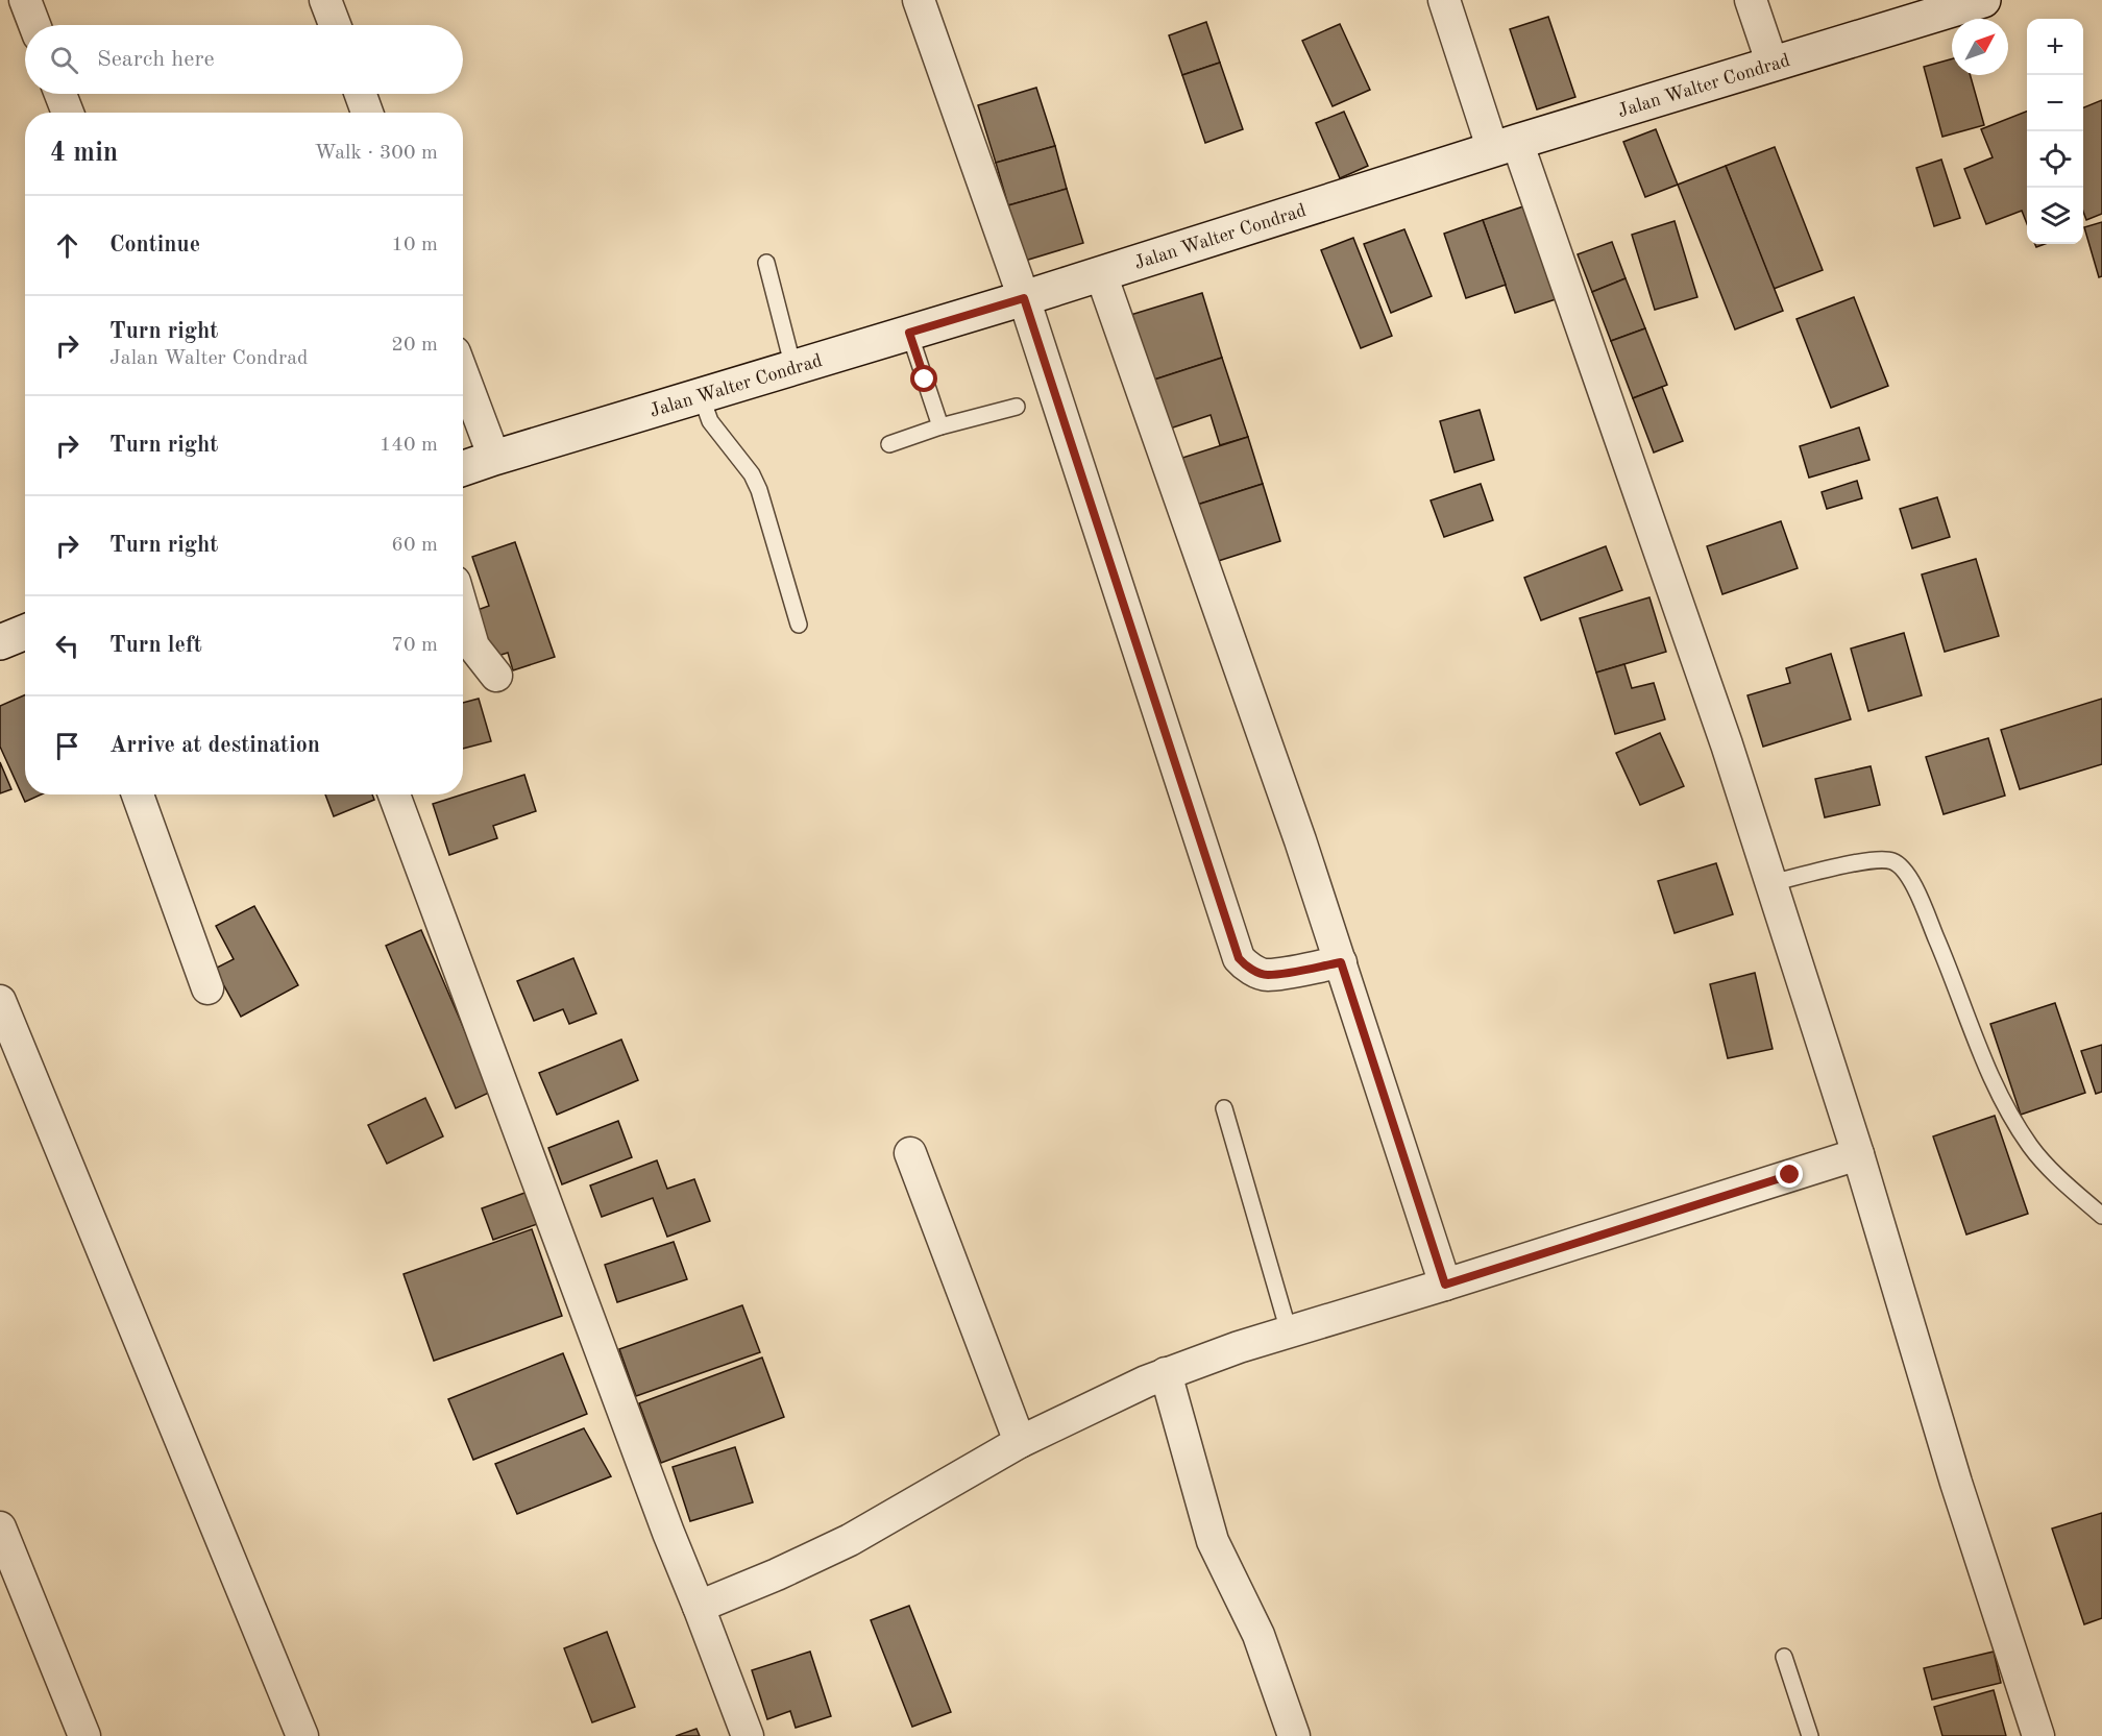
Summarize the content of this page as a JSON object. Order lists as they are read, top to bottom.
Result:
{
  "streets": {
    "street": ["Jalan Walter Condrad"]
  },
  "north": "top right",
  "page": {
    "map_buttons": ["+", "−"],
    "search": "Search here",
    "heading": ["4 min", "Walk · 300 m"],
    "list": [
      ["Continue", "10 m"],
      ["Turn right", "Jalan Walter Condrad", "20 m"],
      ["Turn right", "140 m"],
      ["Turn right", "60 m"],
      ["Turn left", "70 m"],
      "Arrive at destination"
    ]
  }
}
